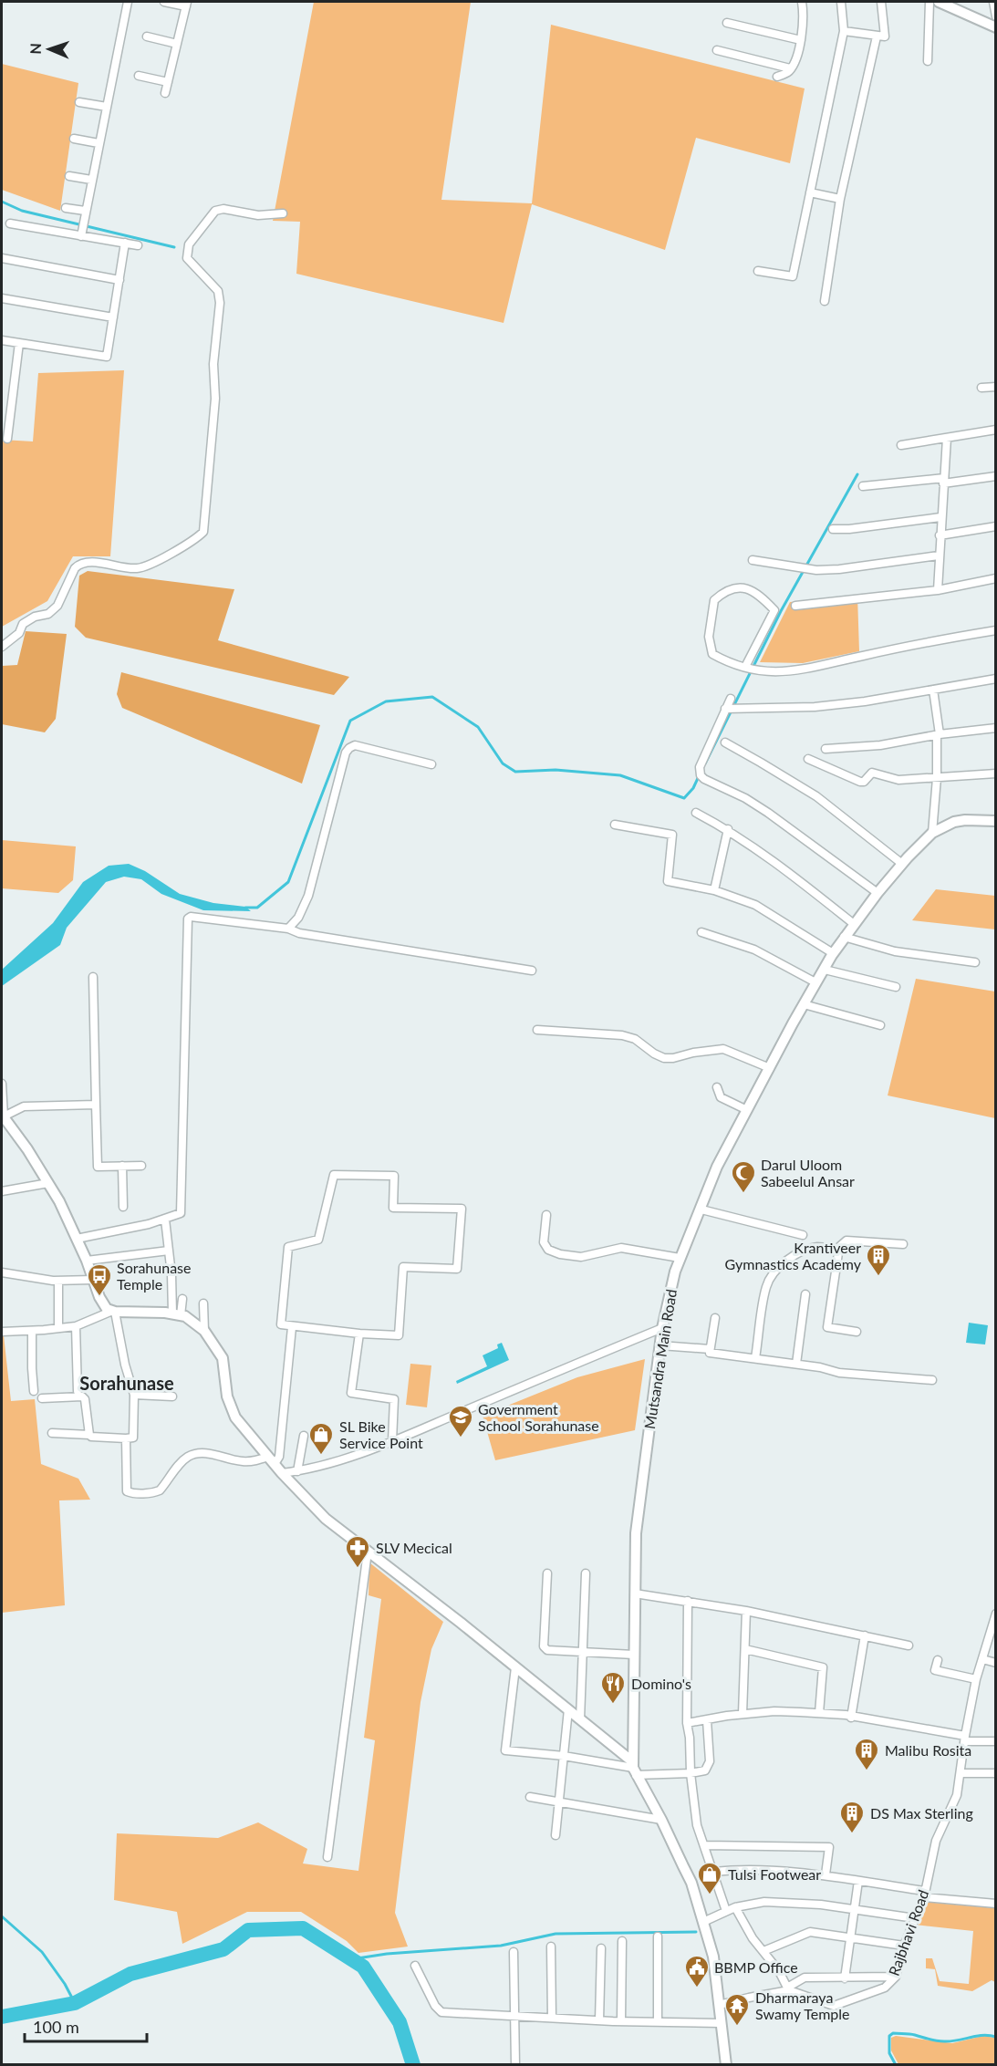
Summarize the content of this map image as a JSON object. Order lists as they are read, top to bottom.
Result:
{
  "streets": {
    "street": ["Mutsandra Main Road", "Rajbhavi Road"]
  },
  "districts": ["Sorahunase"],
  "places": {
    "mosque": ["Darul Uloom Sabeelul Ansar"],
    "building": ["Krantiveer Gymnastics Academy", "Malibu Rosita", "DS Max Sterling"],
    "bus stop": ["Sorahunase Temple"],
    "school or university": ["Government School Sorahunase"],
    "shop": ["SL Bike Service Point", "Tulsi Footwear"],
    "pharmacy": ["SLV Mecical"],
    "restaurant": ["Domino's"],
    "public building": ["BBMP Office"],
    "temple": ["Dharmaraya Swamy Temple"]
  },
  "scale_bar": "100 m",
  "north": "left"
}
